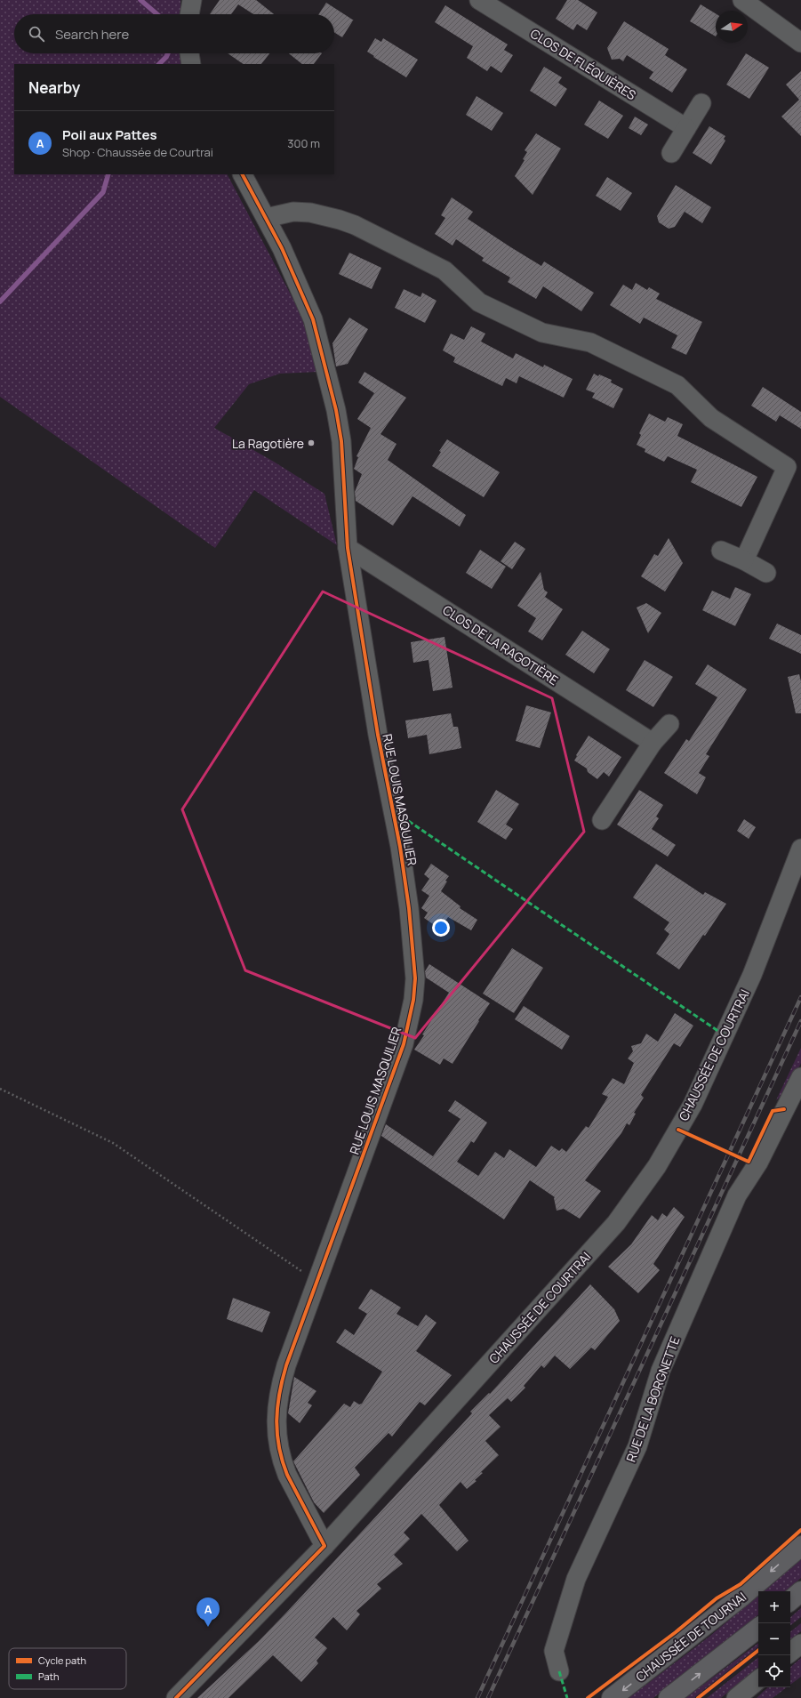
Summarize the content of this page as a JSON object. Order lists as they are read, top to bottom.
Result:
{
  "streets": {
    "main road": ["CHAUSSÉE DE TOURNAI"],
    "street": [
      "CLOS DE FLÉQUIÈRES",
      "CLOS DE LA RAGOTIÈRE",
      "RUE LOUIS MASQUILIER",
      "CHAUSSÉE DE COURTRAI",
      "RUE DE LA BORGNETTE"
    ]
  },
  "crossings": [
    ["CLOS DE LA RAGOTIÈRE", "RUE LOUIS MASQUILIER"],
    ["RUE LOUIS MASQUILIER", "CHAUSSÉE DE COURTRAI"]
  ],
  "places": ["La Ragotière"],
  "legend": ["Cycle path", "Path"],
  "north": "right",
  "page": {
    "search": "Search here",
    "heading": "Nearby",
    "list": [
      {
        "mark": "A",
        "name": "Poil aux Pattes",
        "note": "Shop · Chaussée de Courtrai",
        "value": "300 m"
      }
    ],
    "map_buttons": ["+", "−"],
    "pins": "A"
  }
}
